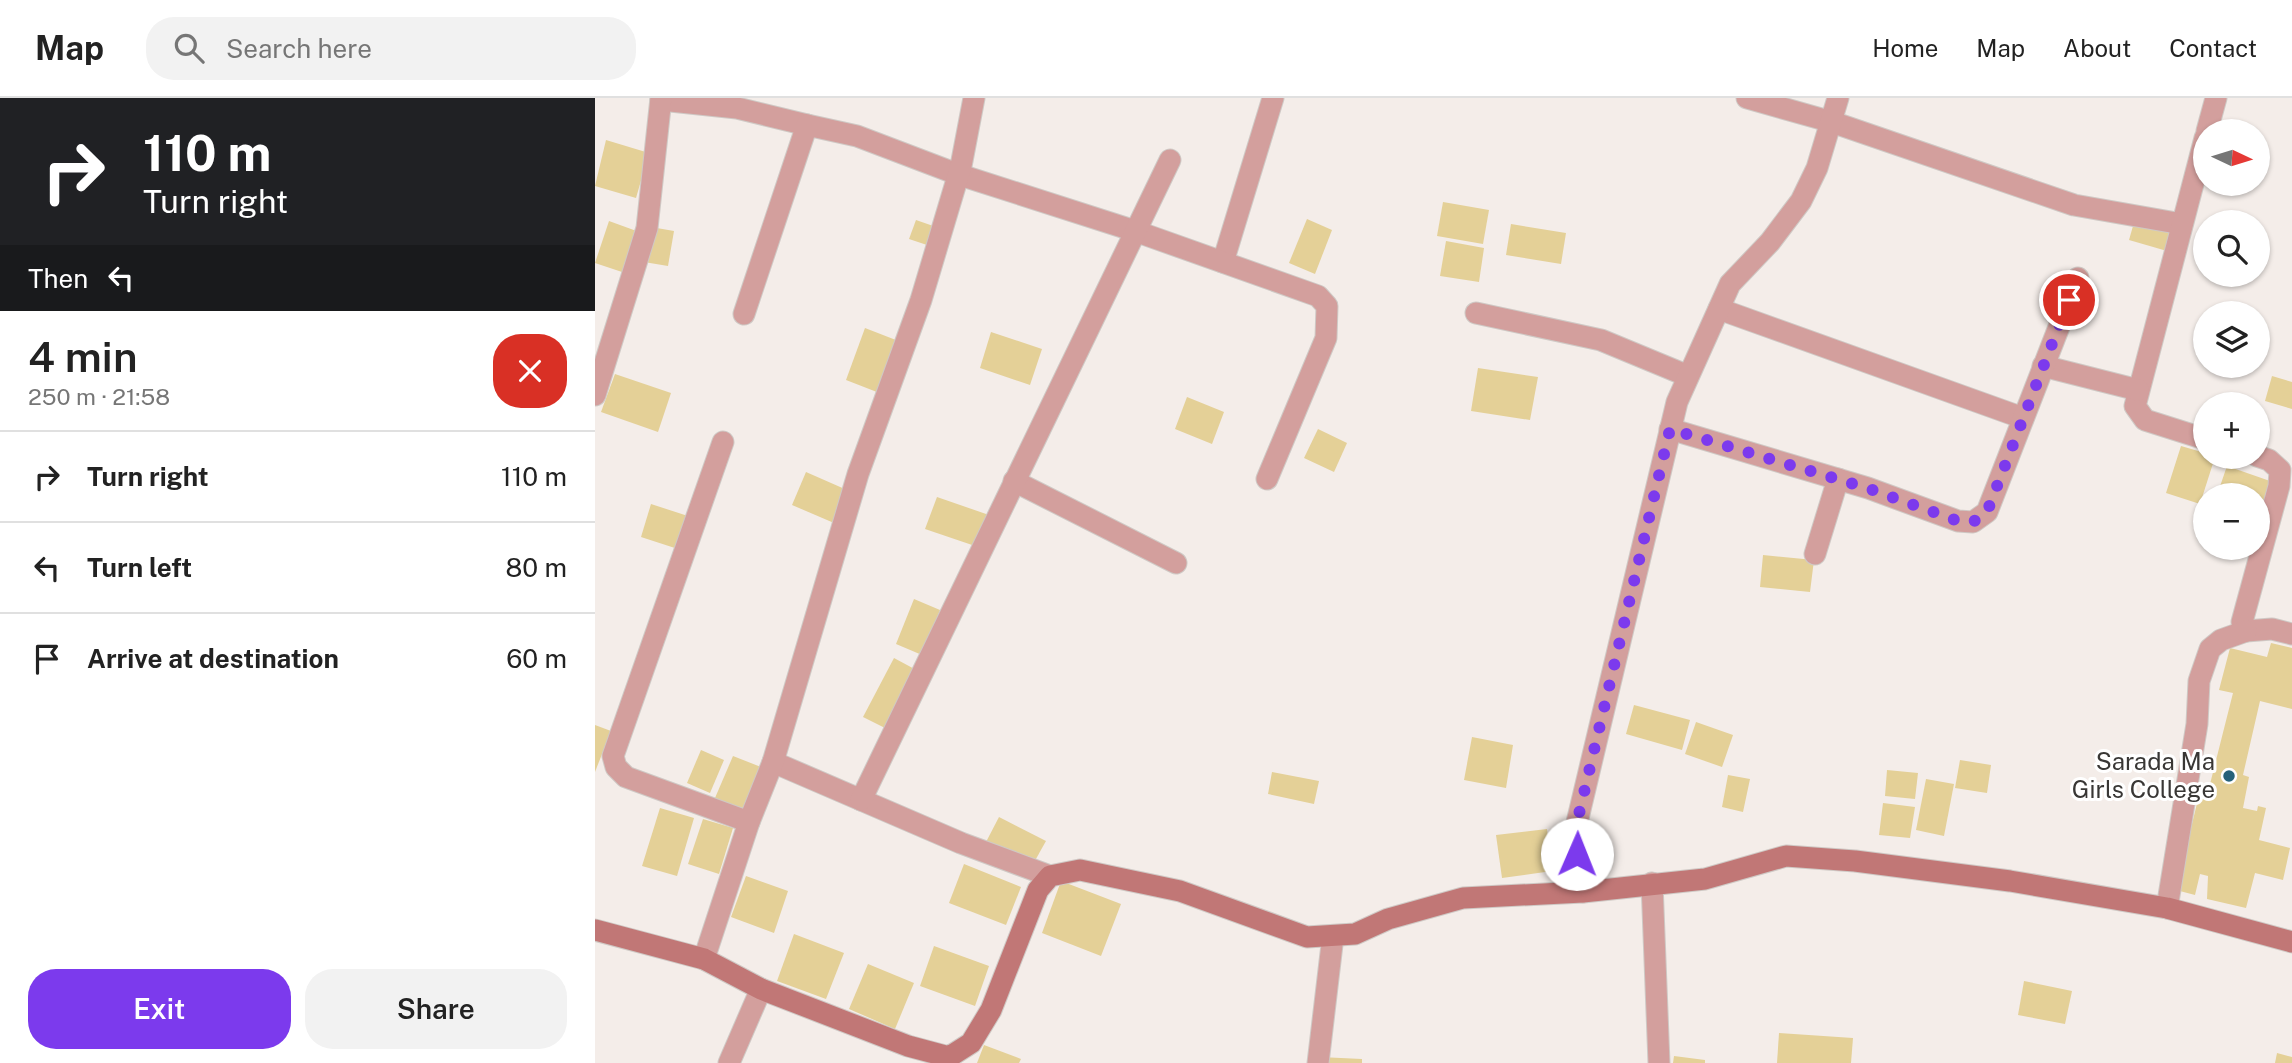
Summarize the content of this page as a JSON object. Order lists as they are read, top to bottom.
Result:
{
  "places": ["Sarada Ma Girls College"],
  "north": "right",
  "page": {
    "header": "Map",
    "search": "Search here",
    "nav": [
      "Home",
      "Map",
      "About",
      "Contact"
    ],
    "turn": ["110 m", "Turn right"],
    "map_buttons": ["+", "−"],
    "then": "Then",
    "heading": ["4 min", "250 m · 21:58"],
    "list": [
      {
        "name": "Turn right",
        "value": "110 m"
      },
      {
        "name": "Turn left",
        "value": "80 m"
      },
      {
        "name": "Arrive at destination",
        "value": "60 m"
      }
    ],
    "buttons": ["Exit", "Share"]
  }
}
